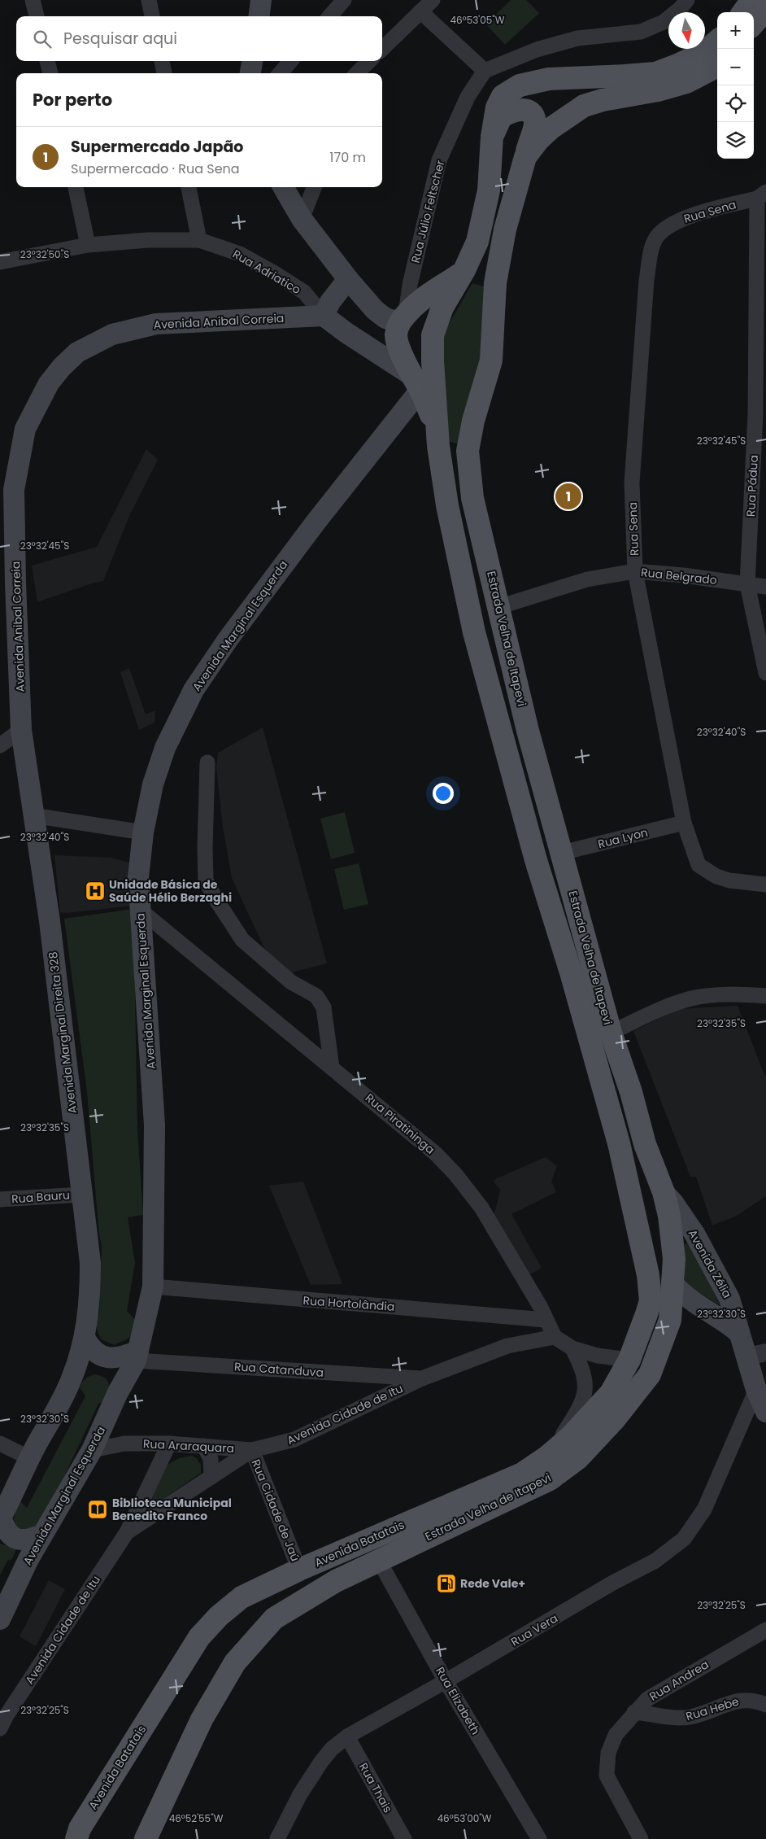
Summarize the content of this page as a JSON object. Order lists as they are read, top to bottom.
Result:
{
  "streets": {
    "main road": [
      "Rua Adriatico",
      "Avenida Anibal Correia",
      "Avenida Marginal Esquerda",
      "Estrada Velha de Itapevi",
      "Avenida Marginal Direita 328",
      "Avenida Zélia",
      "Avenida Batatais"
    ],
    "street": [
      "Rua Júlio Feltscher",
      "Rua Sena",
      "Rua Pádua",
      "Rua Belgrado",
      "Rua Lyon",
      "Rua Piratininga",
      "Rua Bauru",
      "Rua Hortolândia",
      "Rua Catanduva",
      "Avenida Cidade de Itu",
      "Rua Araraquara",
      "Rua Cidade de Jaú",
      "Rua Vera",
      "Rua Andrea",
      "Rua Elizabeth",
      "Rua Hebe",
      "Rua Thais"
    ]
  },
  "crossings": [
    ["Rua Sena", "Rua Pádua"],
    ["Rua Sena", "Rua Belgrado"],
    ["Rua Sena", "Rua Lyon"],
    ["Rua Adriatico", "Avenida Anibal Correia"],
    ["Rua Adriatico", "Avenida Marginal Esquerda"],
    ["Avenida Anibal Correia", "Avenida Marginal Direita 328"],
    ["Rua Pádua", "Rua Belgrado"],
    ["Rua Belgrado", "Estrada Velha de Itapevi"],
    ["Avenida Marginal Esquerda", "Rua Piratininga"],
    ["Avenida Marginal Esquerda", "Rua Hortolândia"],
    ["Avenida Marginal Esquerda", "Rua Catanduva"],
    ["Avenida Marginal Esquerda", "Rua Araraquara"],
    ["Estrada Velha de Itapevi", "Rua Lyon"],
    ["Estrada Velha de Itapevi", "Avenida Zélia"],
    ["Estrada Velha de Itapevi", "Avenida Batatais"],
    ["Estrada Velha de Itapevi", "Rua Elizabeth"],
    ["Avenida Marginal Direita 328", "Rua Bauru"],
    ["Rua Piratininga", "Rua Hortolândia"],
    ["Rua Piratininga", "Avenida Cidade de Itu"],
    ["Rua Piratininga", "Avenida Batatais"],
    ["Avenida Zélia", "Rua Vera"],
    ["Rua Catanduva", "Avenida Cidade de Itu"],
    ["Avenida Cidade de Itu", "Rua Araraquara"],
    ["Avenida Cidade de Itu", "Rua Cidade de Jaú"],
    ["Rua Araraquara", "Rua Cidade de Jaú"],
    ["Rua Cidade de Jaú", "Avenida Batatais"],
    ["Rua Vera", "Rua Elizabeth"],
    ["Rua Vera", "Rua Thais"],
    ["Rua Andrea", "Rua Hebe"]
  ],
  "places": {
    "hospital": ["Unidade Básica de Saúde Hélio Berzaghi"],
    "library": ["Biblioteca Municipal Benedito Franco"],
    "fuel station": ["Rede Vale+"]
  },
  "north": "bottom",
  "page": {
    "map_buttons": ["+", "−"],
    "search": "Pesquisar aqui",
    "heading": "Por perto",
    "list": [
      {
        "mark": "1",
        "name": "Supermercado Japão",
        "note": "Supermercado · Rua Sena",
        "value": "170 m"
      }
    ],
    "pins": "1"
  },
  "coordinates": [
    "46°53'05\"W",
    "23°32'50\"S",
    "23°32'45\"S",
    "23°32'40\"S",
    "23°32'35\"S",
    "23°32'30\"S",
    "23°32'25\"S",
    "46°52'55\"W",
    "46°53'00\"W"
  ]
}
